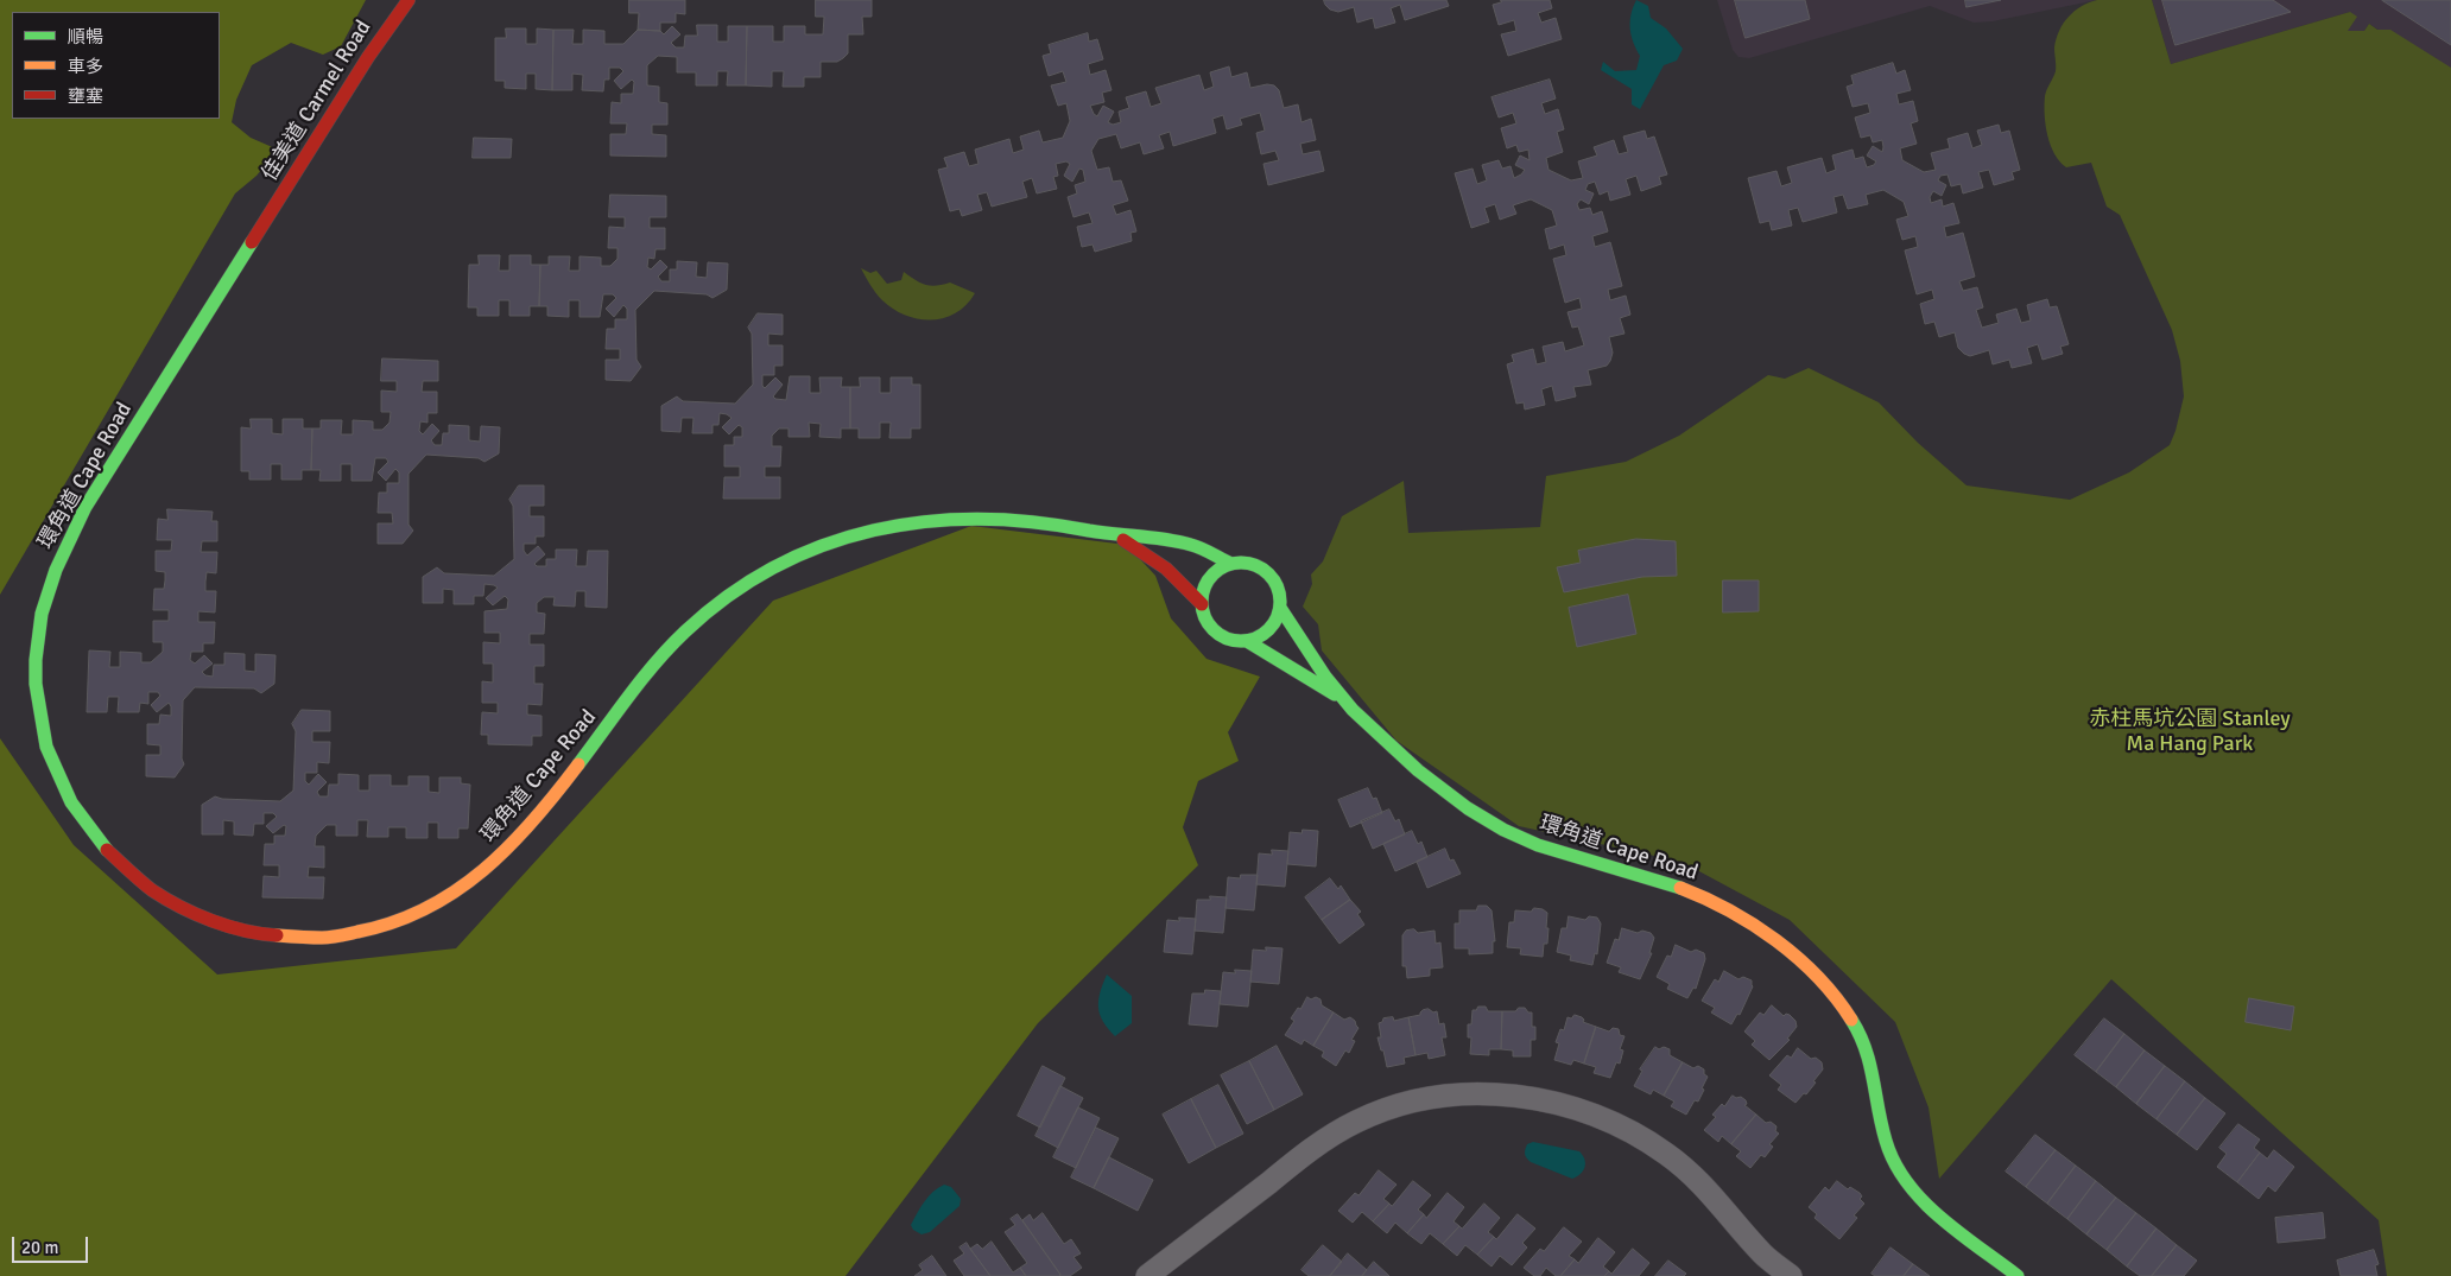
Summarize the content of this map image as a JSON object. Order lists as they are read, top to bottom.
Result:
{
  "streets": {
    "street": ["佳美道 Carmel Road", "環角道 Cape Road"]
  },
  "crossings": [
    ["佳美道 Carmel Road", "環角道 Cape Road"]
  ],
  "parks": ["赤柱馬坑公園 Stanley Ma Hang Park"],
  "legend": ["順暢", "車多", "壅塞"],
  "scale_bar": "20 m"
}
